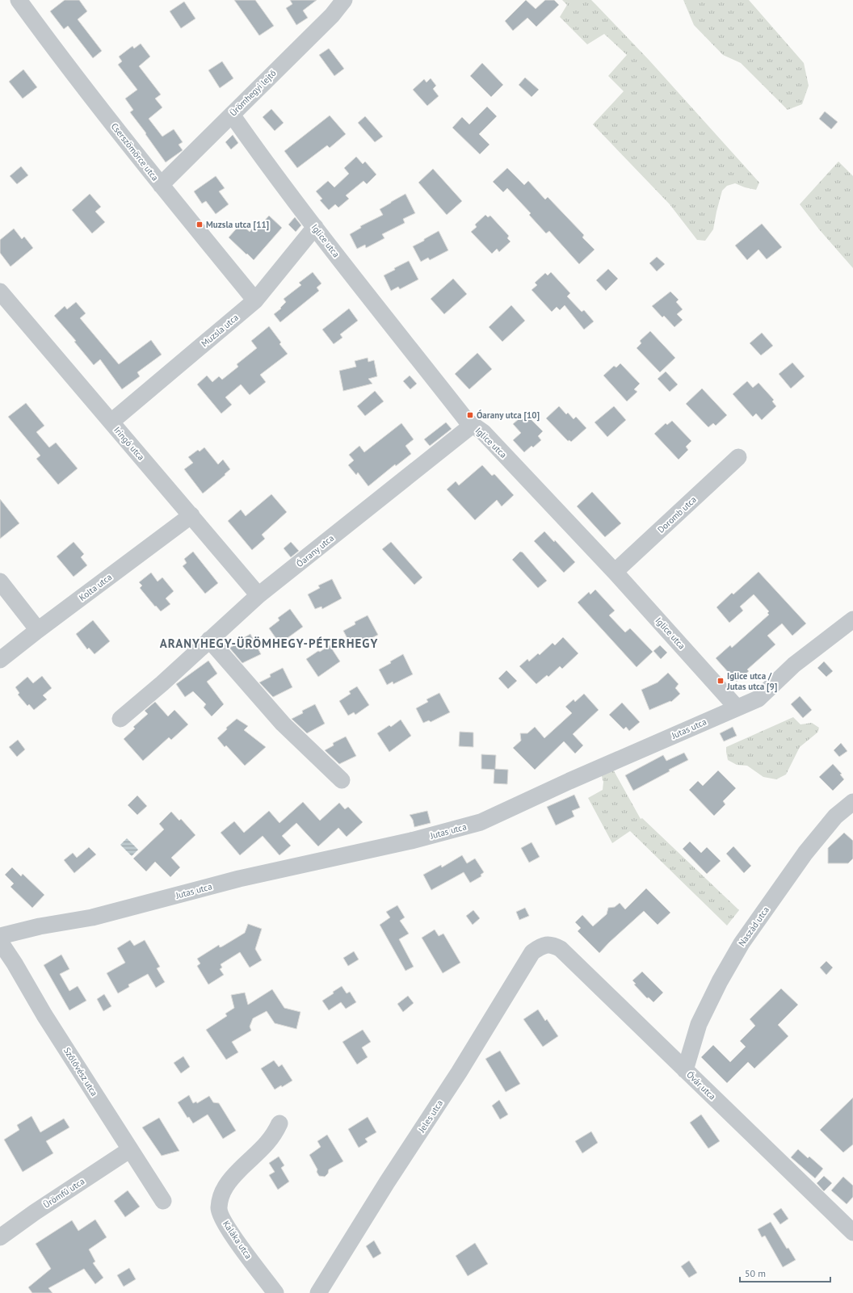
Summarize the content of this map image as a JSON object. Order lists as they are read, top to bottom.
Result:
{
  "streets": {
    "street": [
      "Ürömhegyi lejtő",
      "Cserszömörce utca",
      "Iglice utca",
      "Muzsla utca",
      "Iringó utca",
      "Doromb utca",
      "Óarany utca",
      "Kolta utca",
      "Jutas utca",
      "Naszád utca",
      "Szőlővész utca",
      "Óvár utca",
      "Jeles utca",
      "Ürömfű utca",
      "Kaláka utca"
    ]
  },
  "crossings": [
    ["Ürömhegyi lejtő", "Cserszömörce utca"],
    ["Ürömhegyi lejtő", "Iglice utca"],
    ["Cserszömörce utca", "Muzsla utca"],
    ["Iglice utca", "Muzsla utca"],
    ["Iglice utca", "Doromb utca"],
    ["Iglice utca", "Óarany utca"],
    ["Iglice utca", "Jutas utca"],
    ["Muzsla utca", "Iringó utca"],
    ["Iringó utca", "Óarany utca"],
    ["Iringó utca", "Kolta utca"],
    ["Naszád utca", "Óvár utca"],
    ["Szőlővész utca", "Ürömfű utca"],
    ["Óvár utca", "Jeles utca"]
  ],
  "districts": ["ARANYHEGY-ÜRÖMHEGY-PÉTERHEGY"],
  "places": {
    "transit": ["Muzsla utca [11]", "Óarany utca [10]", "Iglice utca / Jutas utca [9]"]
  },
  "scale_bar": "50 m"
}
